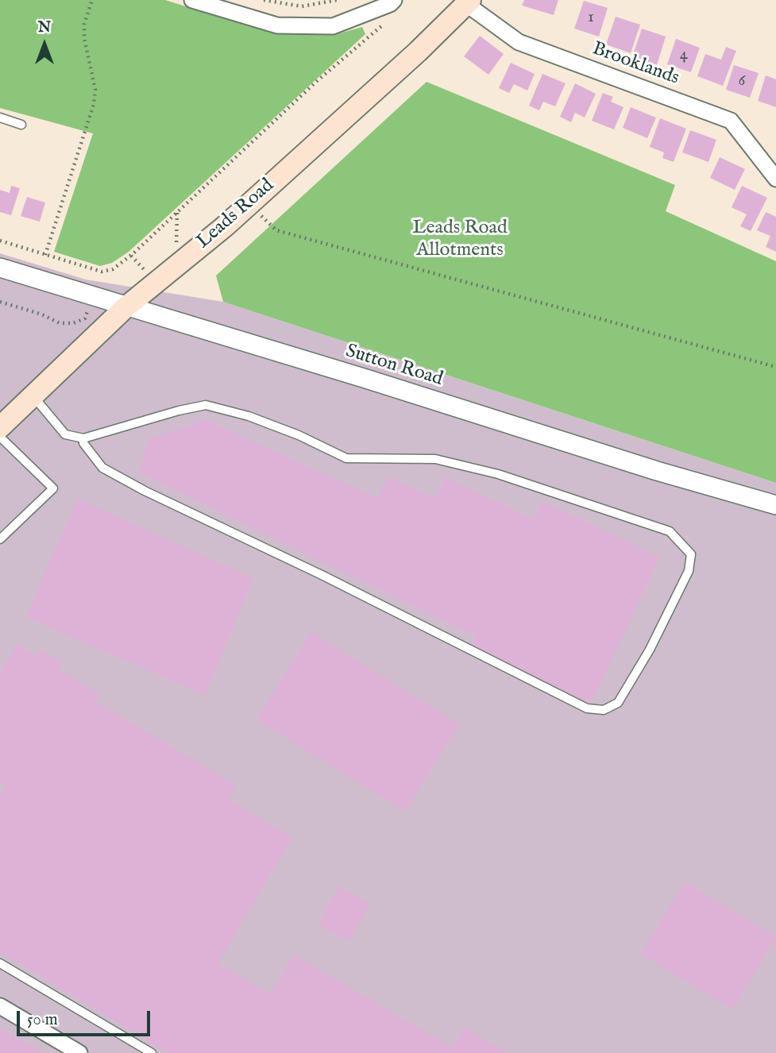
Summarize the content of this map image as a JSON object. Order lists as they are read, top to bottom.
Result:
{
  "streets": {
    "main road": ["Leads Road"],
    "street": ["Brooklands", "Sutton Road"]
  },
  "crossings": [
    ["Brooklands", "Leads Road"],
    ["Leads Road", "Sutton Road"]
  ],
  "parks": ["Leads Road Allotments"],
  "house_numbers": ["1", "4", "6"],
  "scale_bar": "50 m",
  "north": "top"
}
